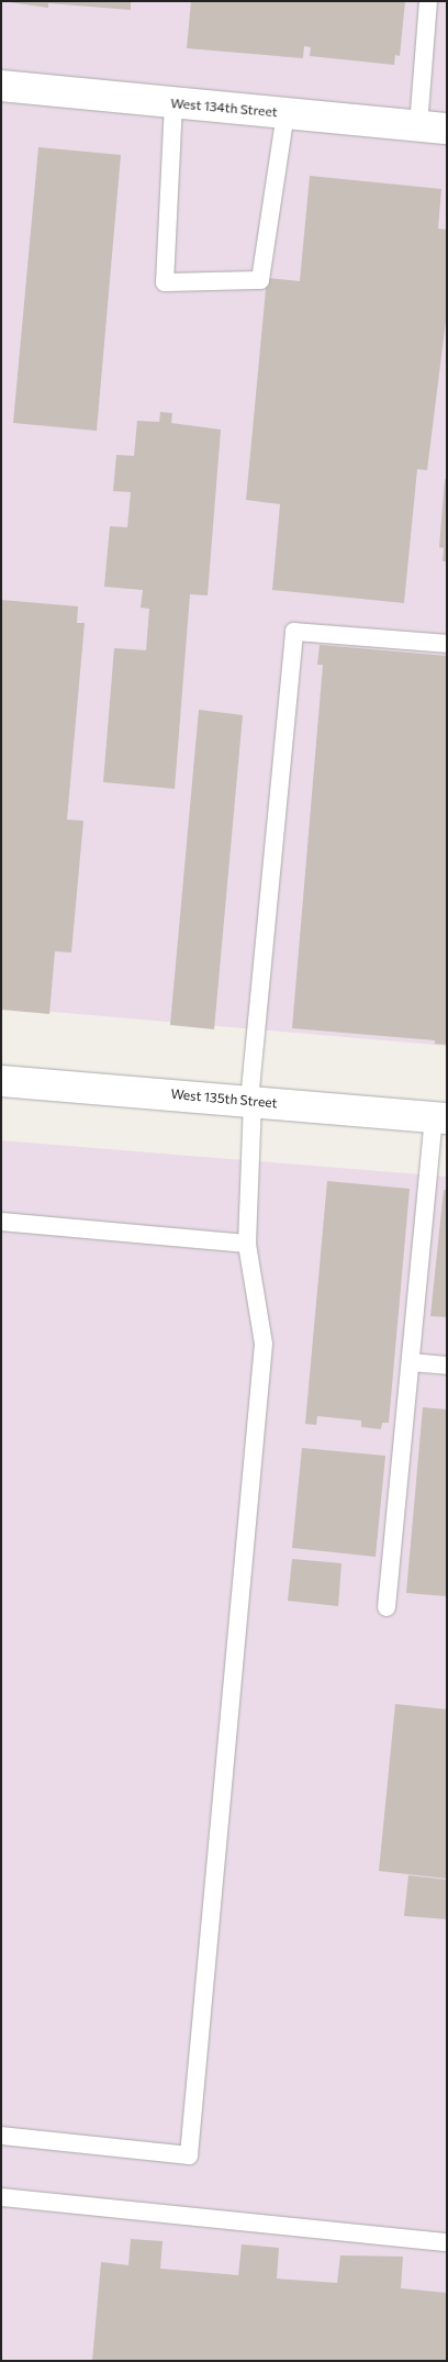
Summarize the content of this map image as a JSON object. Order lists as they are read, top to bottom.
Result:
{
  "streets": {
    "street": ["West 134th Street", "West 135th Street"]
  }
}
